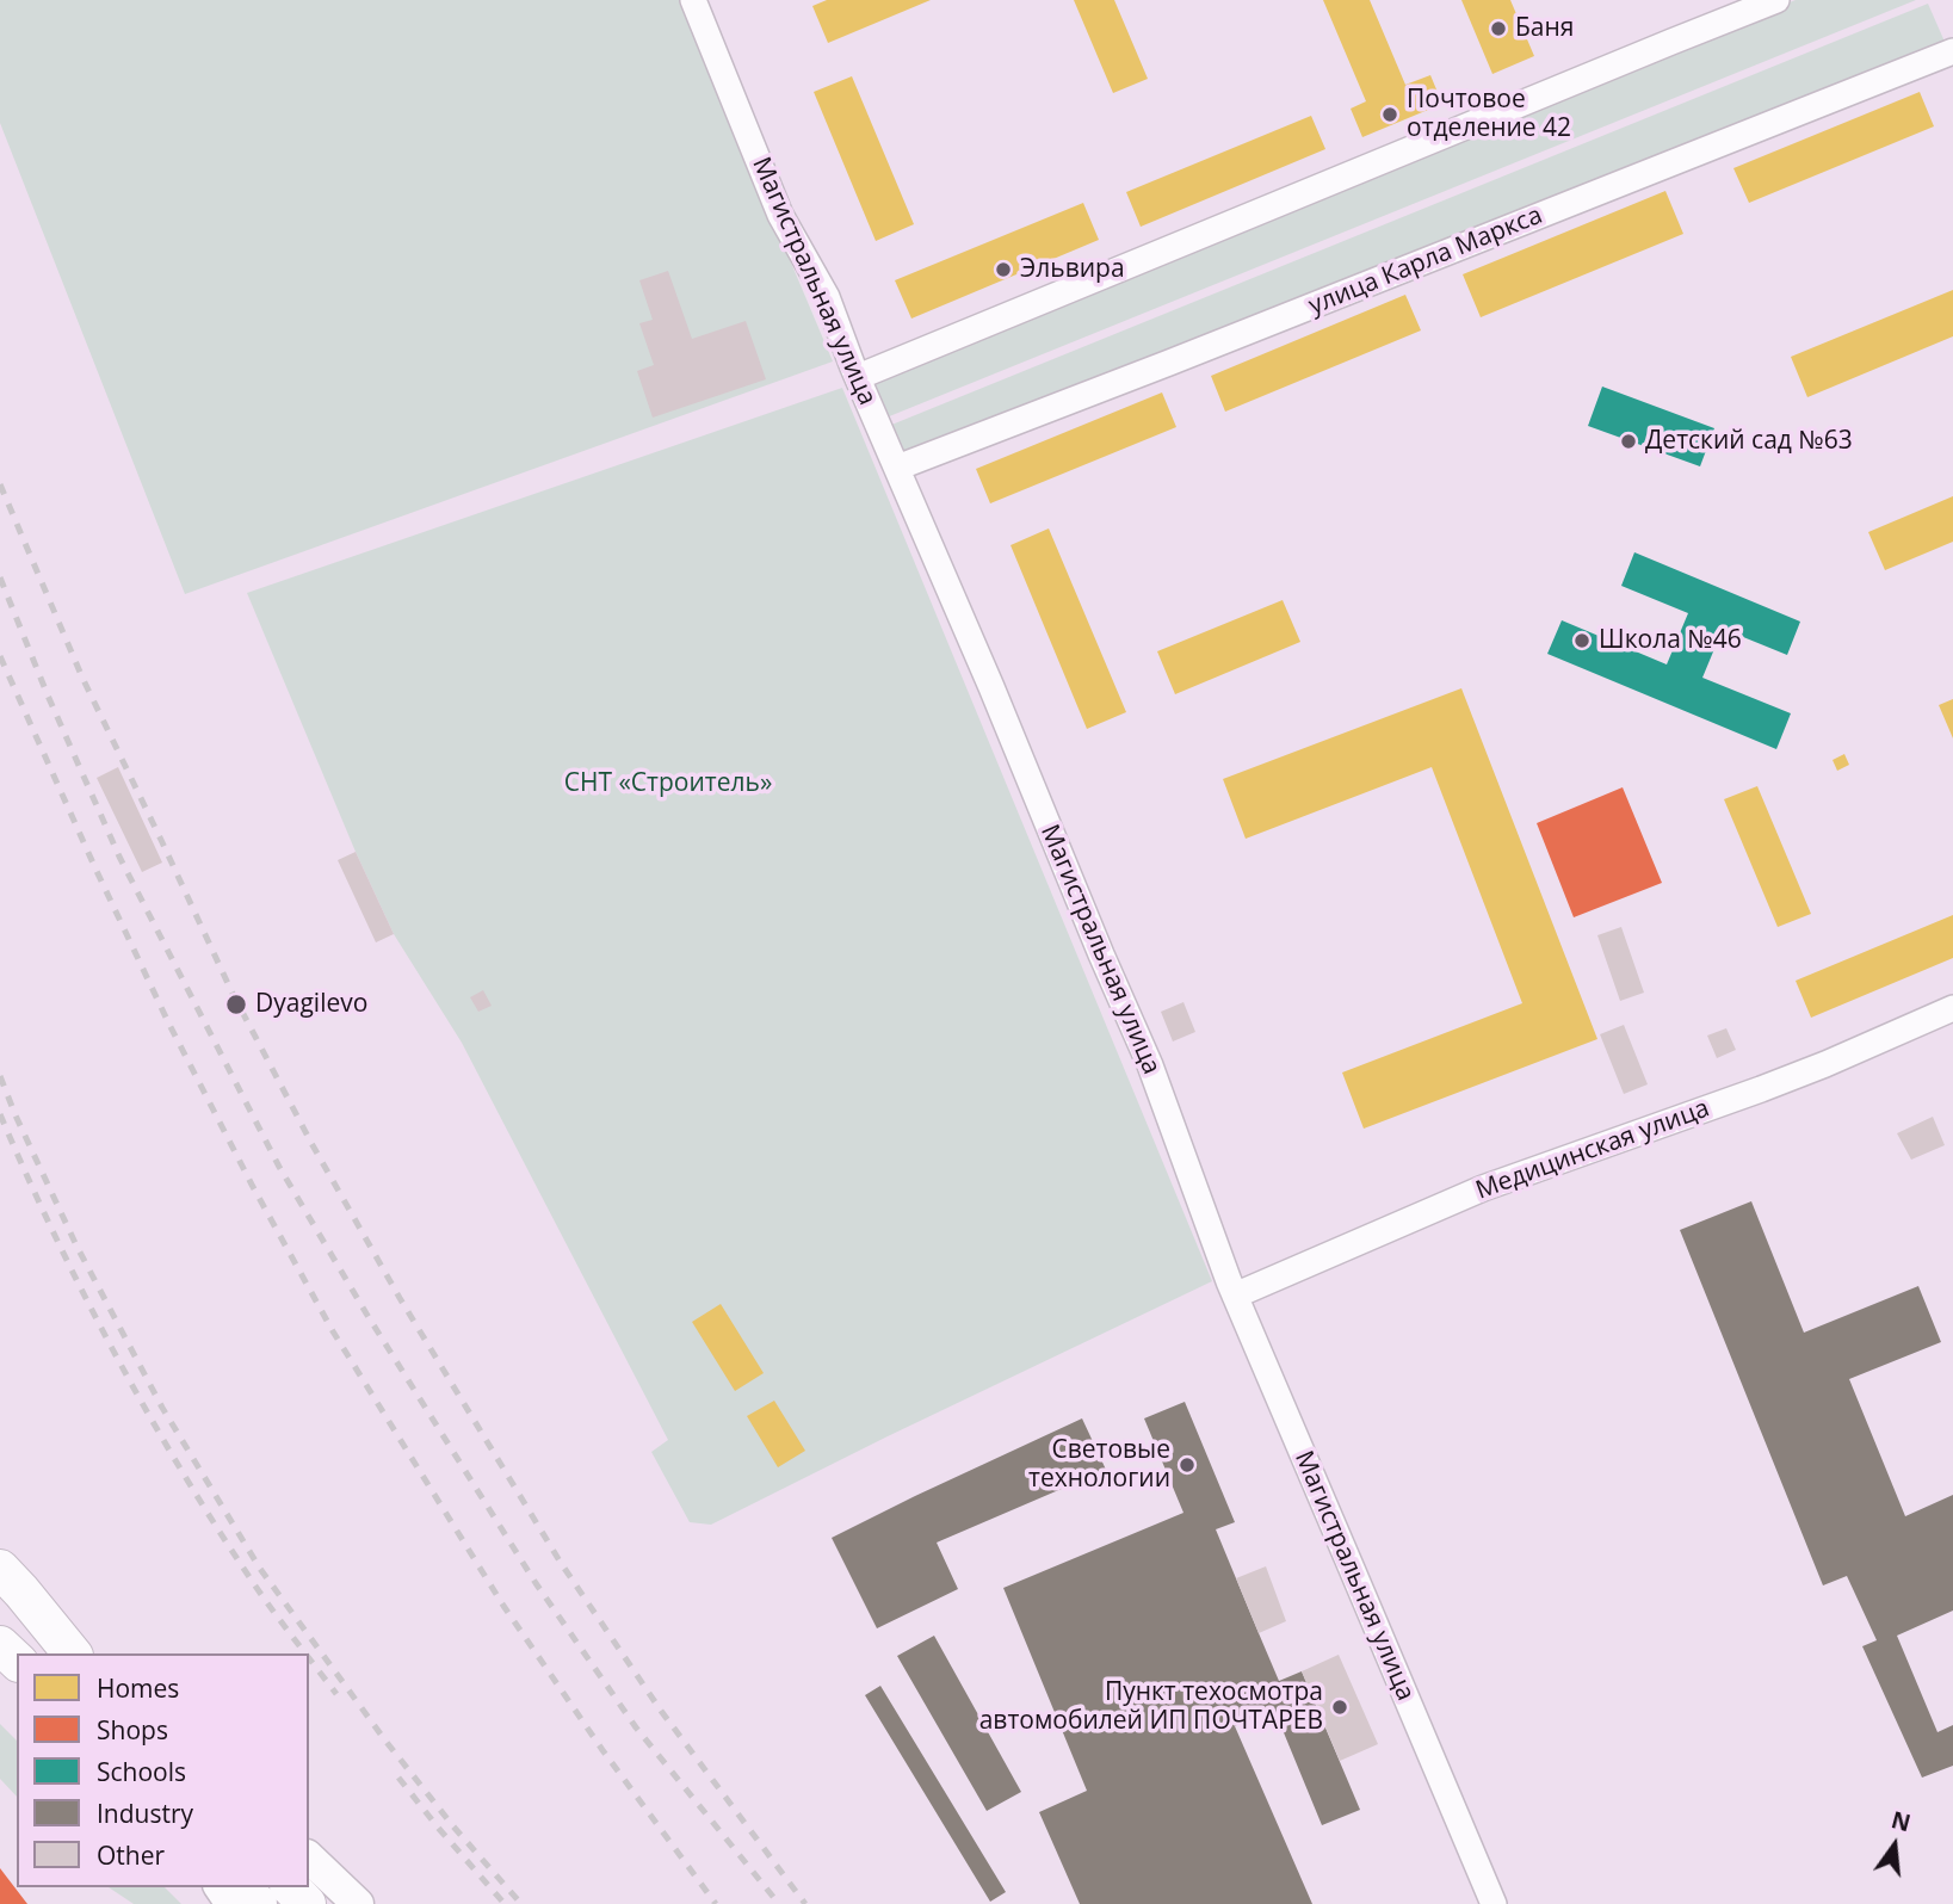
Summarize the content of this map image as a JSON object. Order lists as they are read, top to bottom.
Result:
{
  "streets": {
    "street": ["улица Карла Маркса", "Магистральная улица", "Медицинская улица"]
  },
  "crossings": [
    ["улица Карла Маркса", "Магистральная улица"],
    ["Магистральная улица", "Медицинская улица"]
  ],
  "parks": ["СНТ «Строитель»"],
  "places": [
    "Баня",
    "Почтовое отделение 42",
    "Эльвира",
    "Детский сад №63",
    "Школа №46",
    "Dyagilevo",
    "Световые технологии",
    "Пункт техосмотра автомобилей ИП ПОЧТАРЕВ"
  ],
  "legend": [
    "Homes",
    "Shops",
    "Schools",
    "Industry",
    "Other"
  ],
  "north": "top"
}
